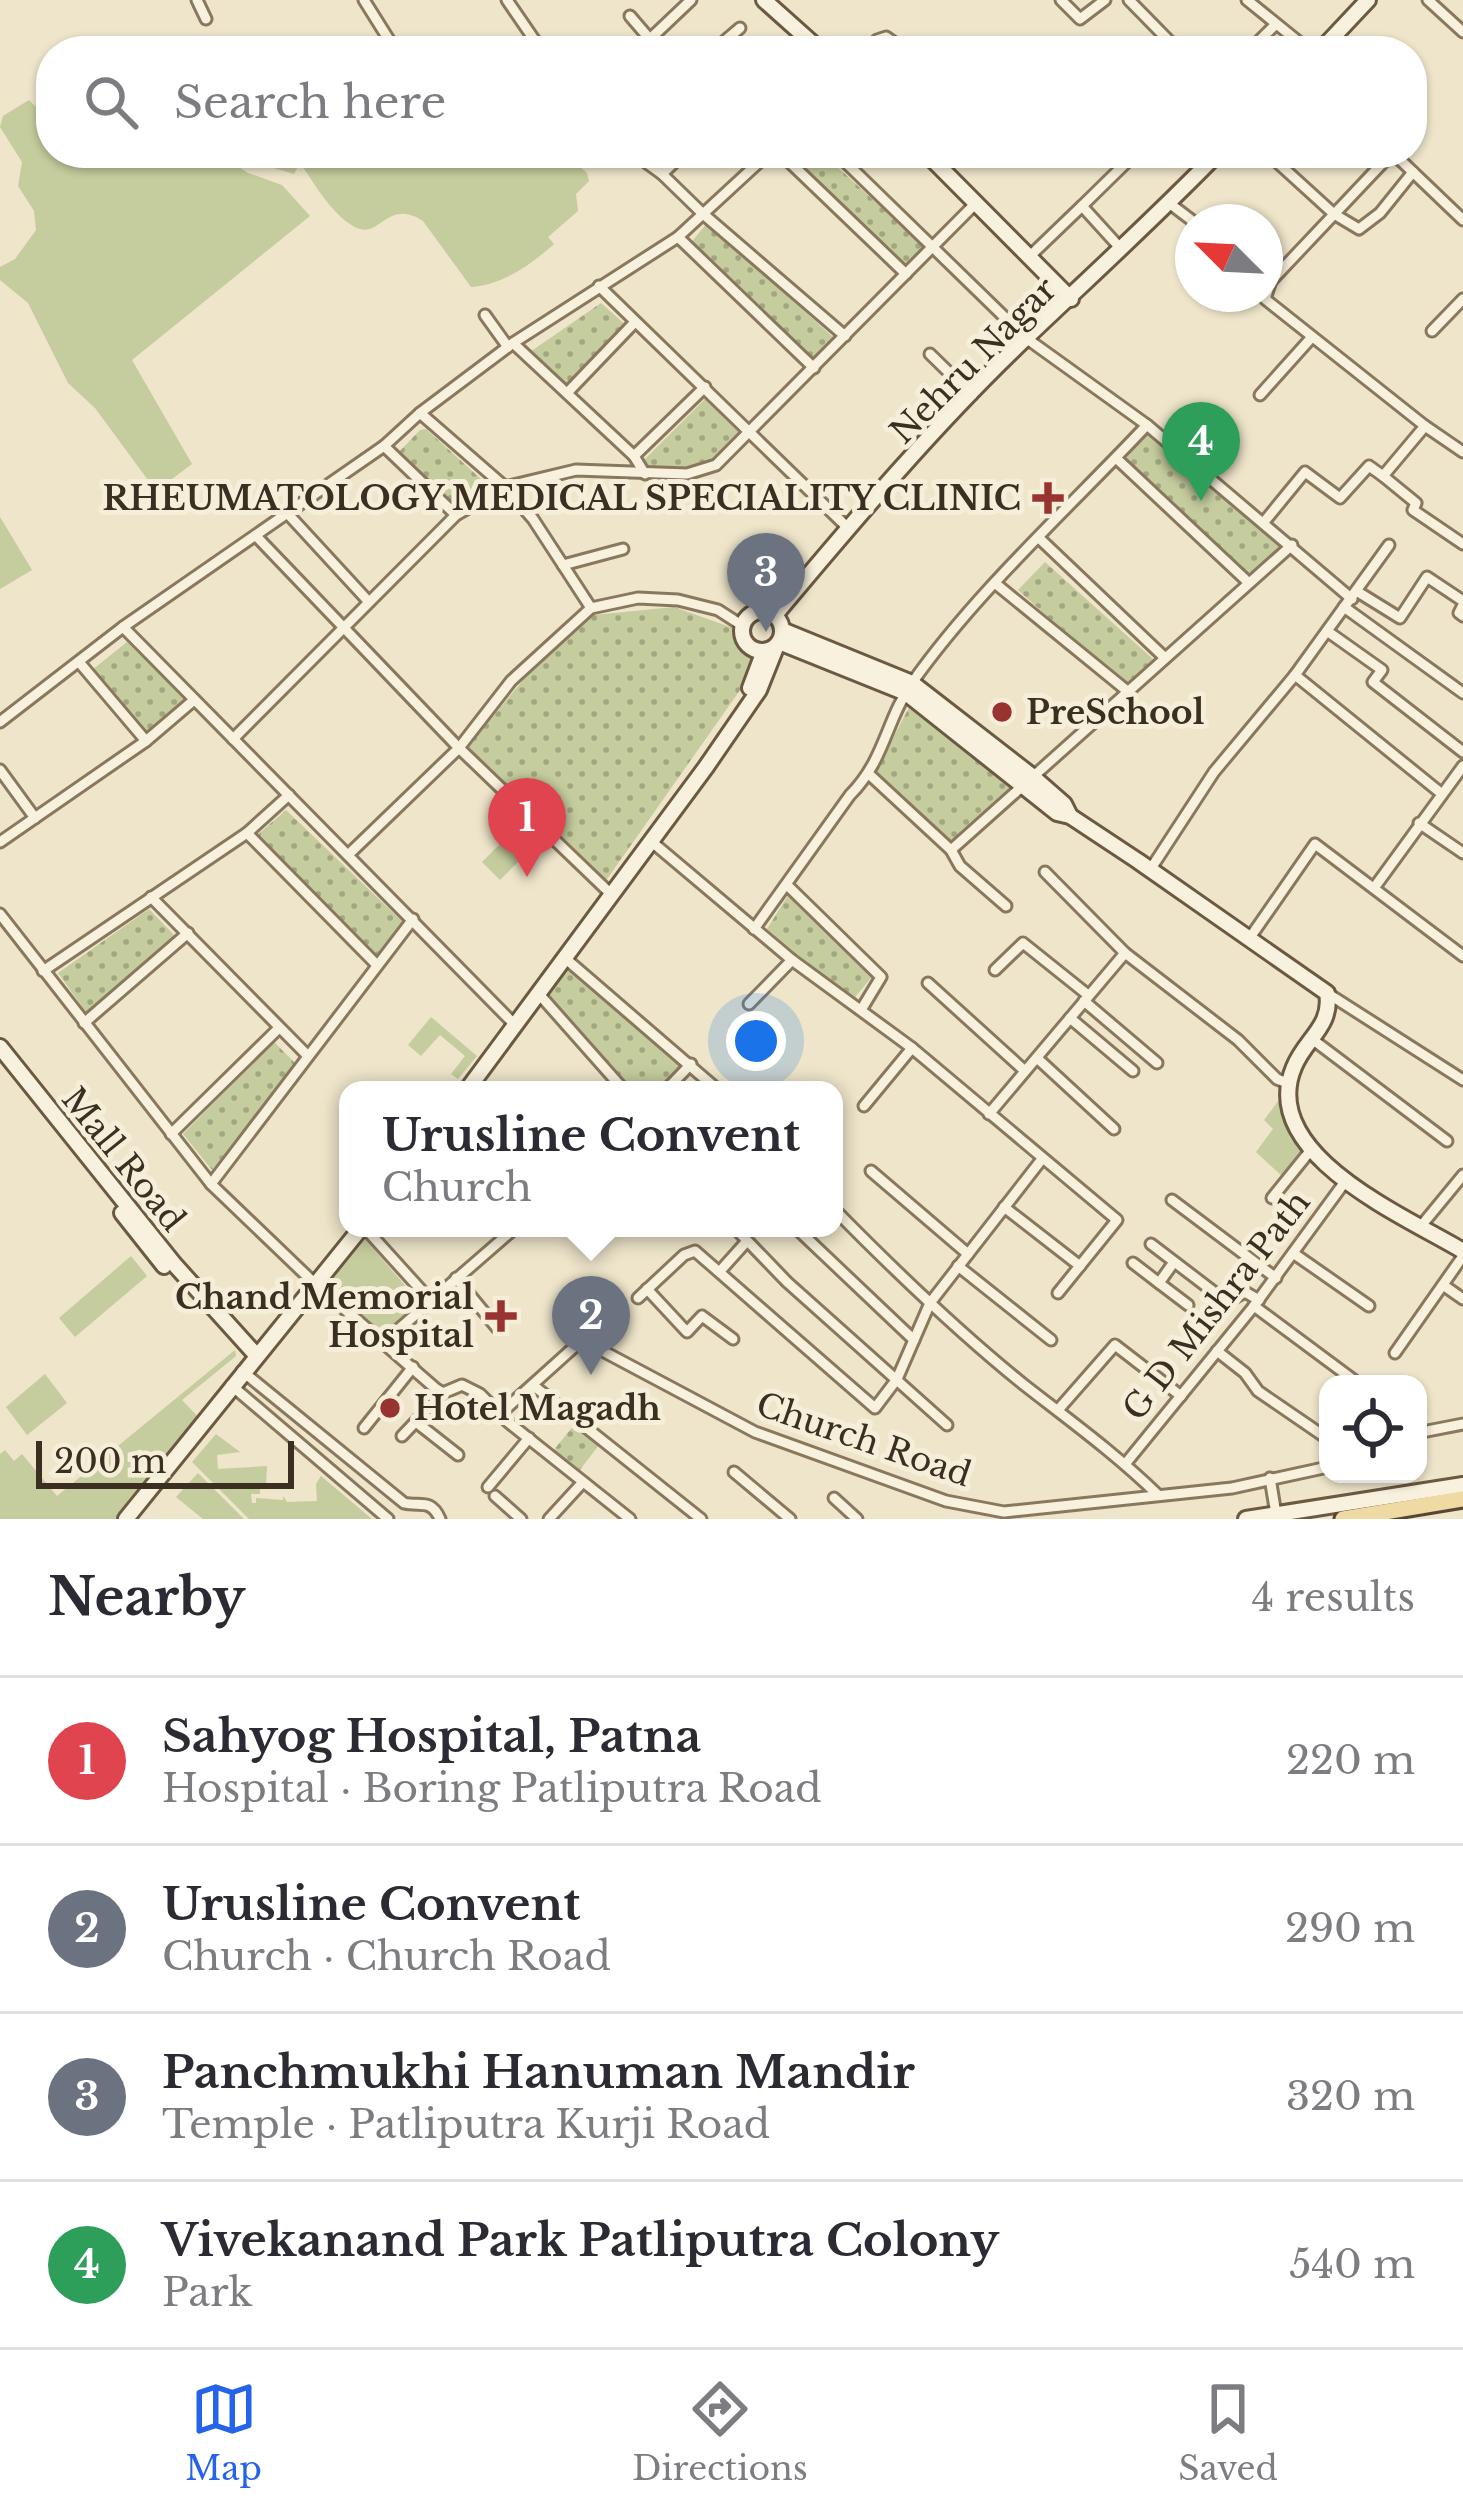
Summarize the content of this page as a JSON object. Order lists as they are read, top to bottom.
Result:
{
  "streets": {
    "street": [
      "Nehru Nagar",
      "Mall Road",
      "G D Mishra Path",
      "Church Road"
    ]
  },
  "places": {
    "health": ["RHEUMATOLOGY MEDICAL SPECIALITY CLINIC", "Chand Memorial Hospital"],
    "other": ["PreSchool", "Hotel Magadh"]
  },
  "scale_bar": "200 m",
  "north": "top left",
  "page": {
    "search": "Search here",
    "pins": [
      "4",
      "3",
      "1",
      "2"
    ],
    "popup": ["Urusline Convent", "Church"],
    "scale": "200 m",
    "heading": ["Nearby", "4 results"],
    "list": [
      {
        "mark": "1",
        "name": "Sahyog Hospital, Patna",
        "note": "Hospital · Boring Patliputra Road",
        "value": "220 m"
      },
      {
        "mark": "2",
        "name": "Urusline Convent",
        "note": "Church · Church Road",
        "value": "290 m"
      },
      {
        "mark": "3",
        "name": "Panchmukhi Hanuman Mandir",
        "note": "Temple · Patliputra Kurji Road",
        "value": "320 m"
      },
      {
        "mark": "4",
        "name": "Vivekanand Park Patliputra Colony",
        "note": "Park",
        "value": "540 m"
      }
    ],
    "nav": ["Map", "Directions", "Saved"]
  }
}
